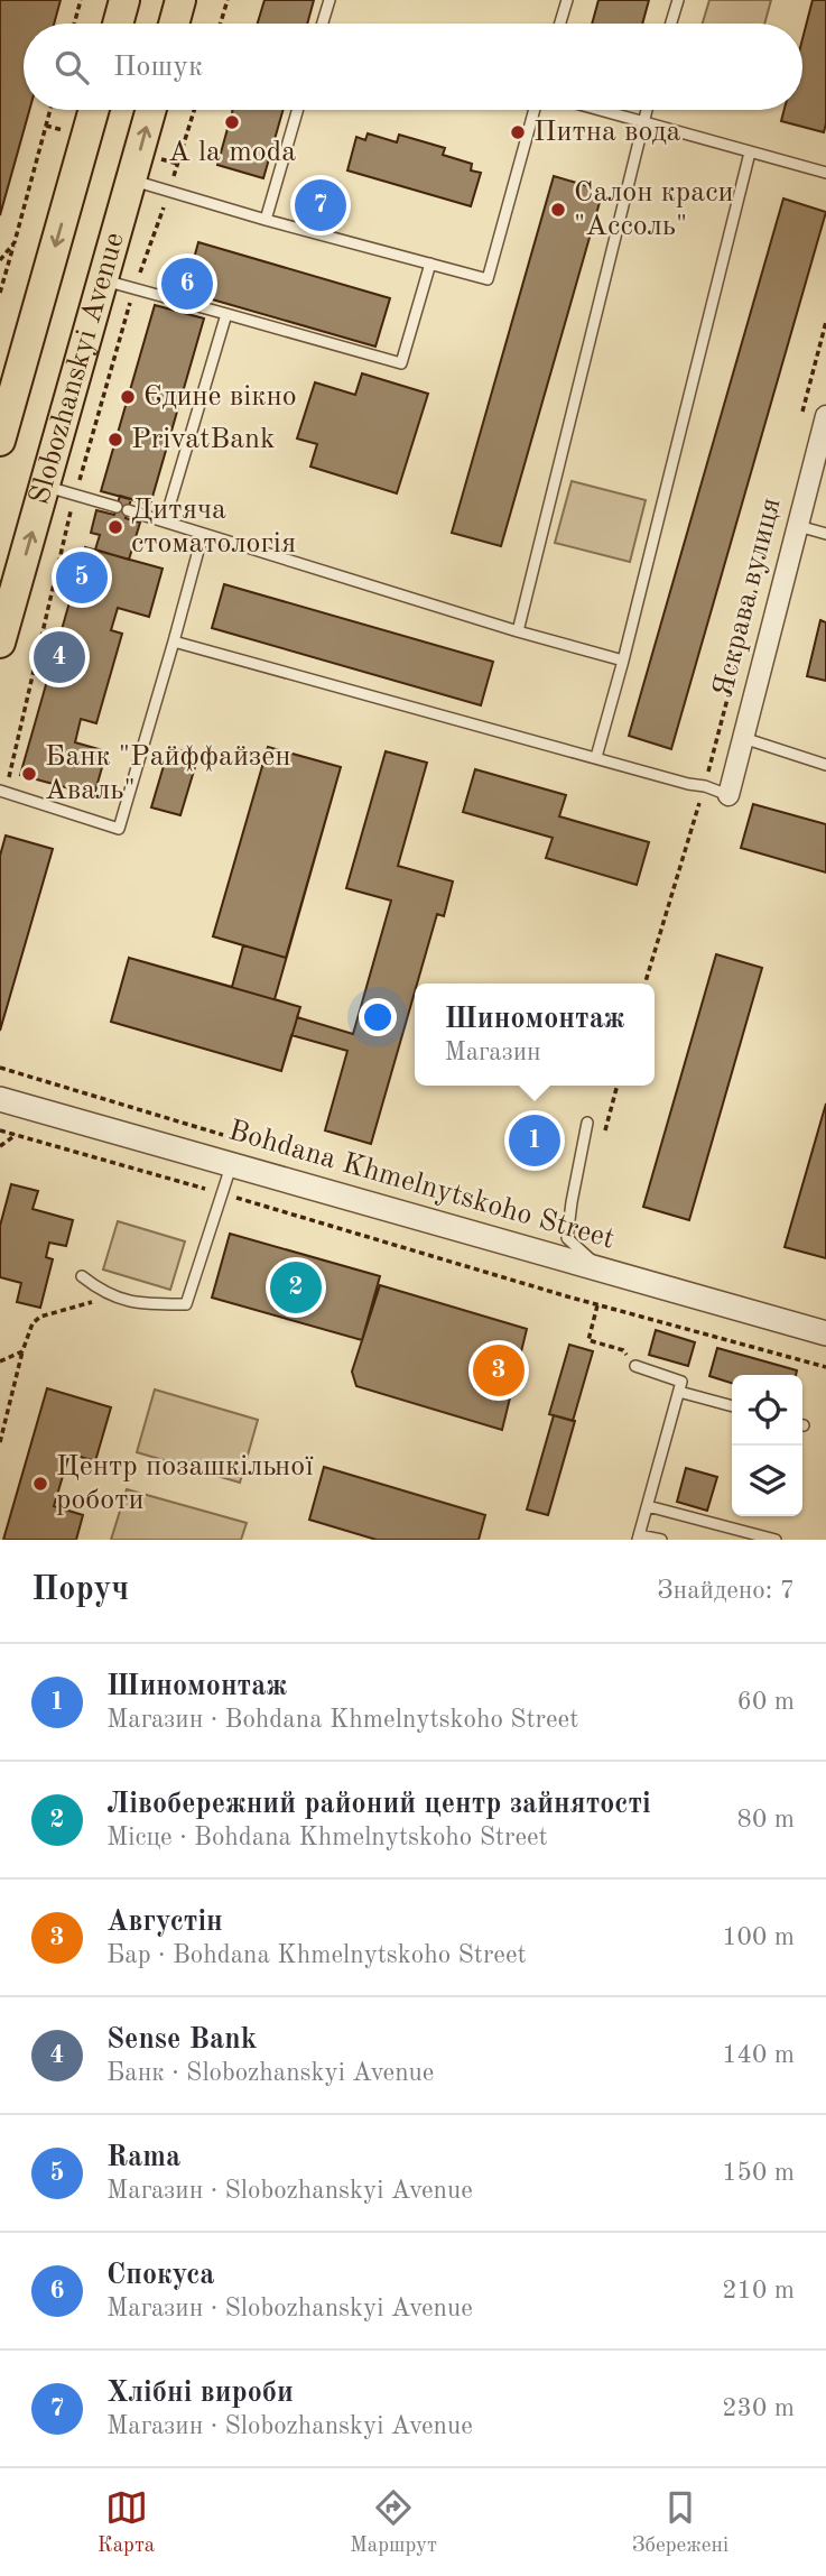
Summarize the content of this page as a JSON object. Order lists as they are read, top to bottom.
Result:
{
  "streets": {
    "main road": ["Slobozhanskyi Avenue"],
    "street": ["Яскрава вулиця", "Bohdana Khmelnytskoho Street"]
  },
  "places": [
    "A la moda",
    "Питна вода",
    "Салон краси \"Ассоль\"",
    "Єдине вікно",
    "PrivatBank",
    "Дитяча стоматологія",
    "Банк \"Райффайзен Аваль\"",
    "Центр позашкільної роботи"
  ],
  "page": {
    "search": "Пошук",
    "pins": [
      "7",
      "6",
      "5",
      "4",
      "1",
      "2",
      "3"
    ],
    "popup": ["Шиномонтаж", "Магазин"],
    "heading": ["Поруч", "Знайдено: 7"],
    "list": [
      {
        "mark": "1",
        "name": "Шиномонтаж",
        "note": "Магазин · Bohdana Khmelnytskoho Street",
        "value": "60 m"
      },
      {
        "mark": "2",
        "name": "Лівобережний районий центр зайнятості",
        "note": "Місце · Bohdana Khmelnytskoho Street",
        "value": "80 m"
      },
      {
        "mark": "3",
        "name": "Августін",
        "note": "Бар · Bohdana Khmelnytskoho Street",
        "value": "100 m"
      },
      {
        "mark": "4",
        "name": "Sense Bank",
        "note": "Банк · Slobozhanskyi Avenue",
        "value": "140 m"
      },
      {
        "mark": "5",
        "name": "Rama",
        "note": "Магазин · Slobozhanskyi Avenue",
        "value": "150 m"
      },
      {
        "mark": "6",
        "name": "Спокуса",
        "note": "Магазин · Slobozhanskyi Avenue",
        "value": "210 m"
      },
      {
        "mark": "7",
        "name": "Хлібні вироби",
        "note": "Магазин · Slobozhanskyi Avenue",
        "value": "230 m"
      }
    ],
    "nav": ["Карта", "Маршрут", "Збережені"]
  }
}
